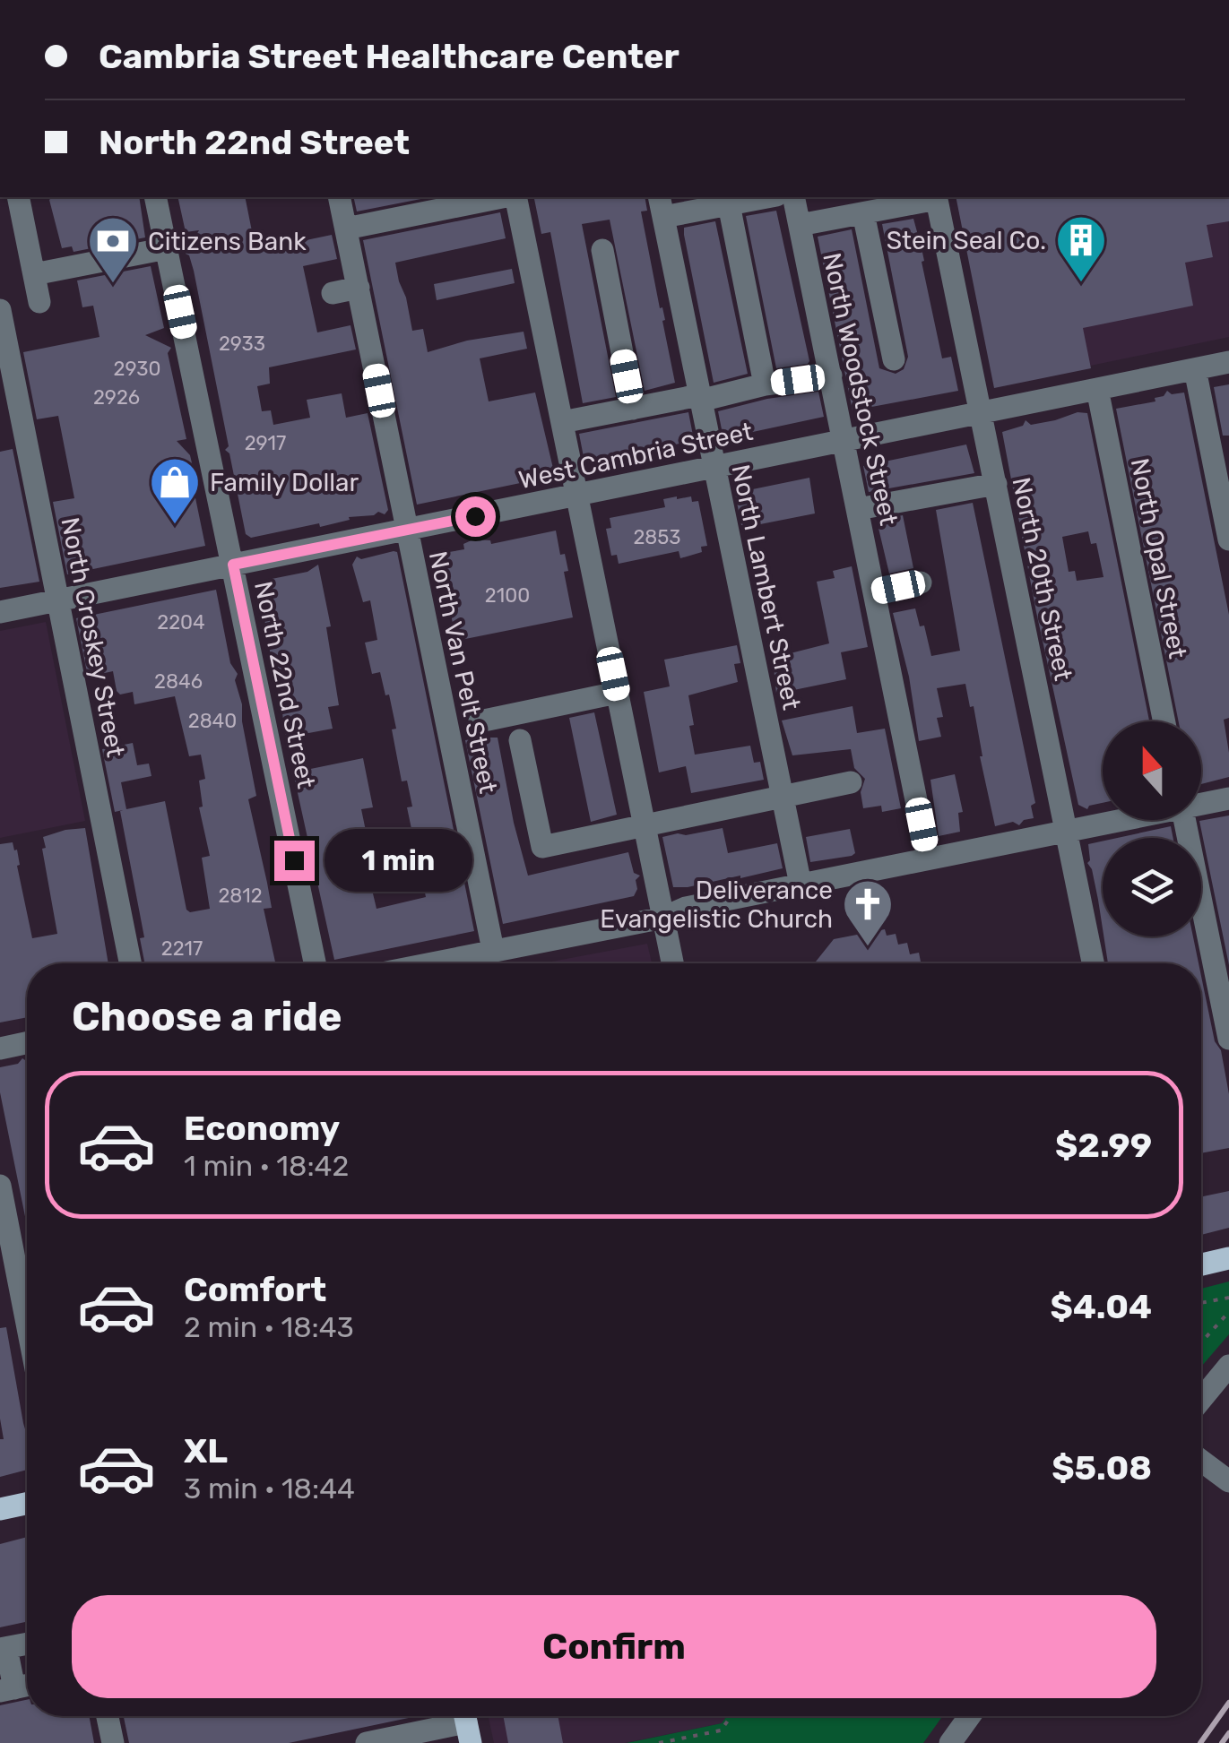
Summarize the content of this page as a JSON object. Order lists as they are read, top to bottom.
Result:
{
  "streets": {
    "street": [
      "North Woodstock Street",
      "West Cambria Street",
      "North Opal Street",
      "North 20th Street",
      "North Lambert Street",
      "North Croskey Street",
      "North Van Pelt Street",
      "North 22nd Street"
    ]
  },
  "crossings": [
    ["North Woodstock Street", "West Cambria Street"],
    ["West Cambria Street", "North Opal Street"],
    ["West Cambria Street", "North 20th Street"],
    ["West Cambria Street", "North Lambert Street"],
    ["West Cambria Street", "North Croskey Street"],
    ["West Cambria Street", "North Van Pelt Street"],
    ["West Cambria Street", "North 22nd Street"]
  ],
  "places": {
    "building": ["Stein Seal Co."],
    "bank": ["Citizens Bank"],
    "shop": ["Family Dollar"],
    "church": ["Deliverance Evangelistic Church"]
  },
  "house_numbers": [
    "2933",
    "2930",
    "2926",
    "2917",
    "2853",
    "2100",
    "2204",
    "2846",
    "2840",
    "2812",
    "2217"
  ],
  "north": "top",
  "page": {
    "banner": ["Cambria Street Healthcare Center", "North 22nd Street"],
    "bubble": "1 min",
    "heading": "Choose a ride",
    "list": [
      {
        "name": "Economy",
        "note": "1 min · 18:42",
        "value": "$2.99"
      },
      {
        "name": "Comfort",
        "note": "2 min · 18:43",
        "value": "$4.04"
      },
      {
        "name": "XL",
        "note": "3 min · 18:44",
        "value": "$5.08"
      }
    ],
    "buttons": "Confirm"
  }
}
